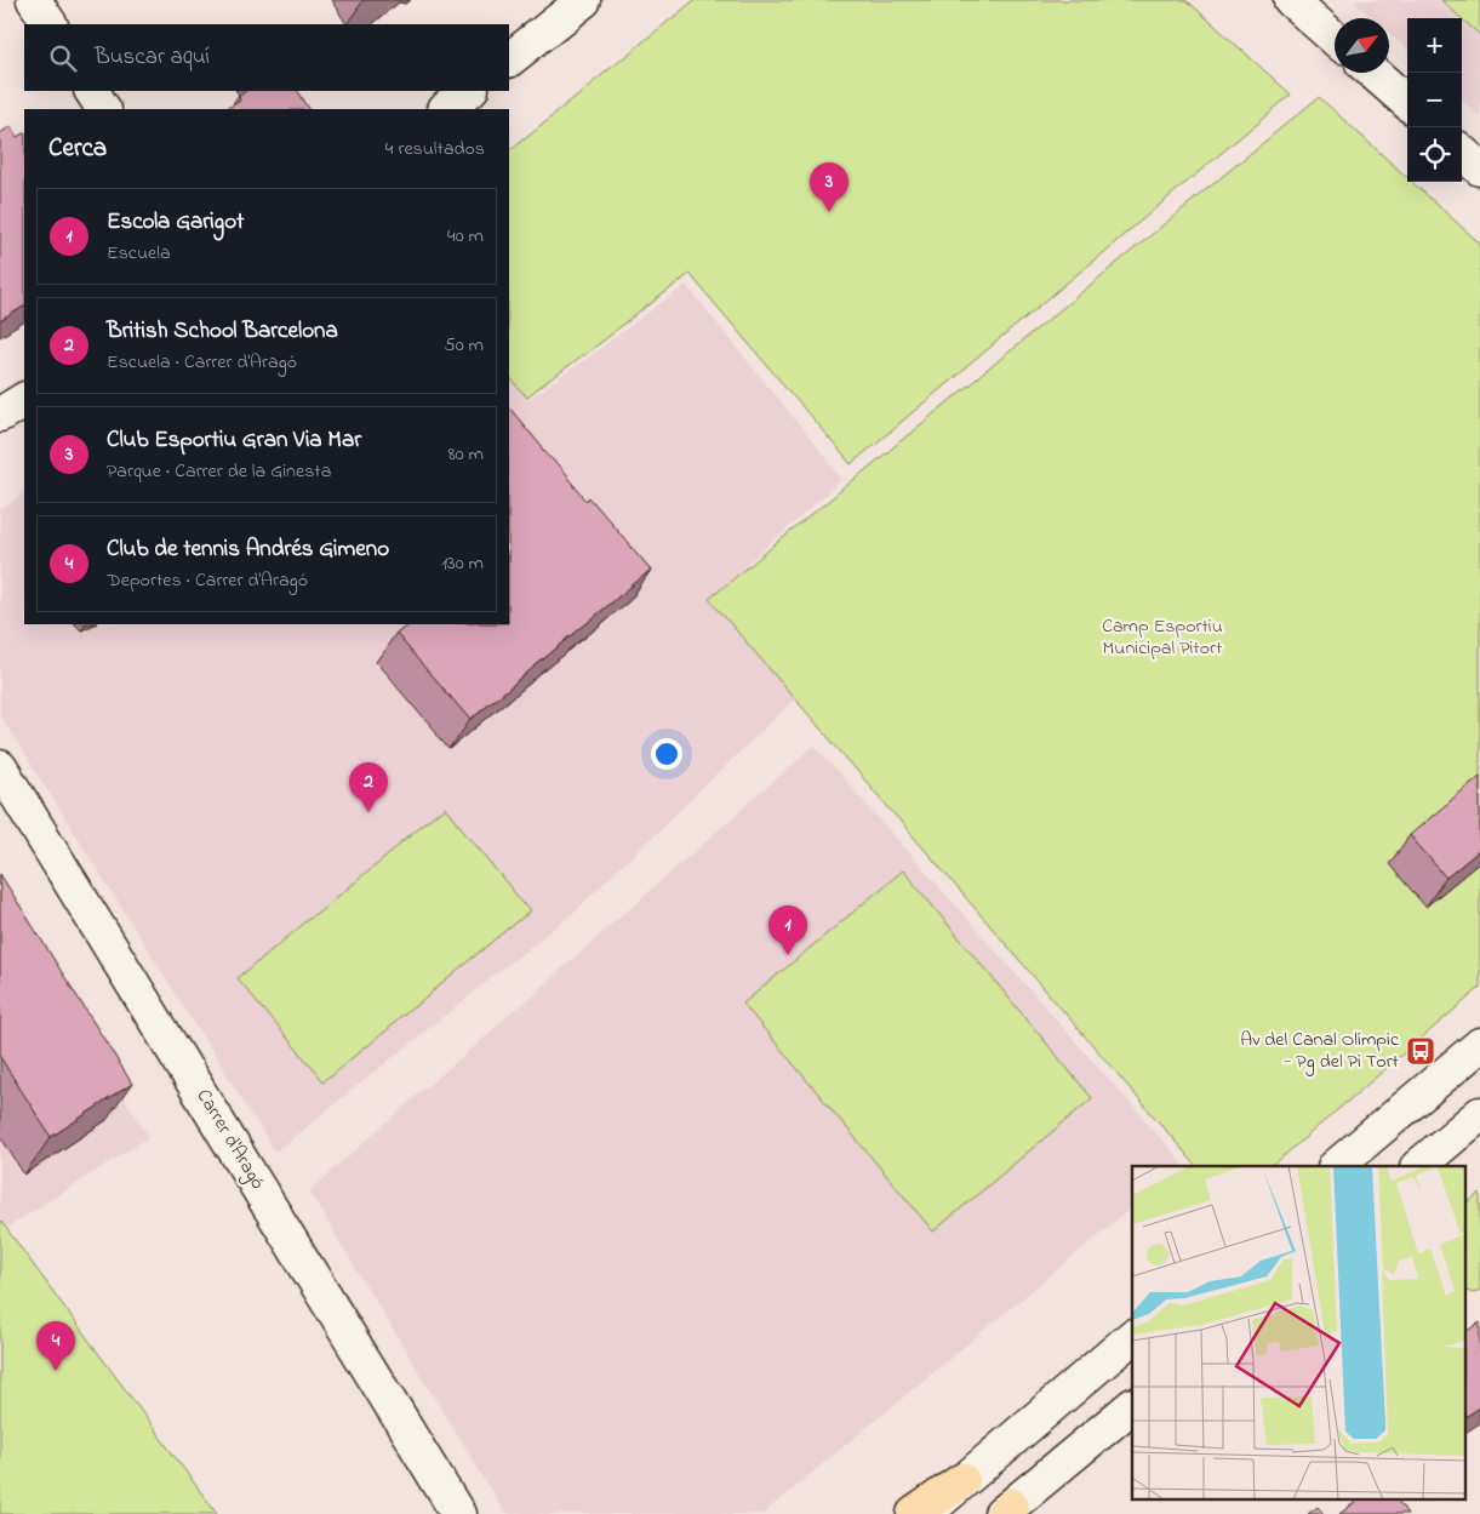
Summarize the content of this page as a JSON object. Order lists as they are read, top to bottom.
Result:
{
  "streets": {
    "street": ["Carrer d'Aragó"]
  },
  "parks": ["Camp Esportiu Municipal Pitort"],
  "places": {
    "bus stop": ["Av del Canal Olímpic - Pg del Pi Tort"]
  },
  "north": "top right",
  "page": {
    "map_buttons": ["+", "−"],
    "search": "Buscar aquí",
    "heading": ["Cerca", "4 resultados"],
    "pins": [
      "3",
      "2",
      "1",
      "4"
    ],
    "list": [
      {
        "mark": "1",
        "name": "Escola Garigot",
        "note": "Escuela",
        "value": "40 m"
      },
      {
        "mark": "2",
        "name": "British School Barcelona",
        "note": "Escuela · Carrer d'Aragó",
        "value": "50 m"
      },
      {
        "mark": "3",
        "name": "Club Esportiu Gran Via Mar",
        "note": "Parque · Carrer de la Ginesta",
        "value": "80 m"
      },
      {
        "mark": "4",
        "name": "Club de tennis Andrés Gimeno",
        "note": "Deportes · Carrer d'Aragó",
        "value": "130 m"
      }
    ]
  }
}
